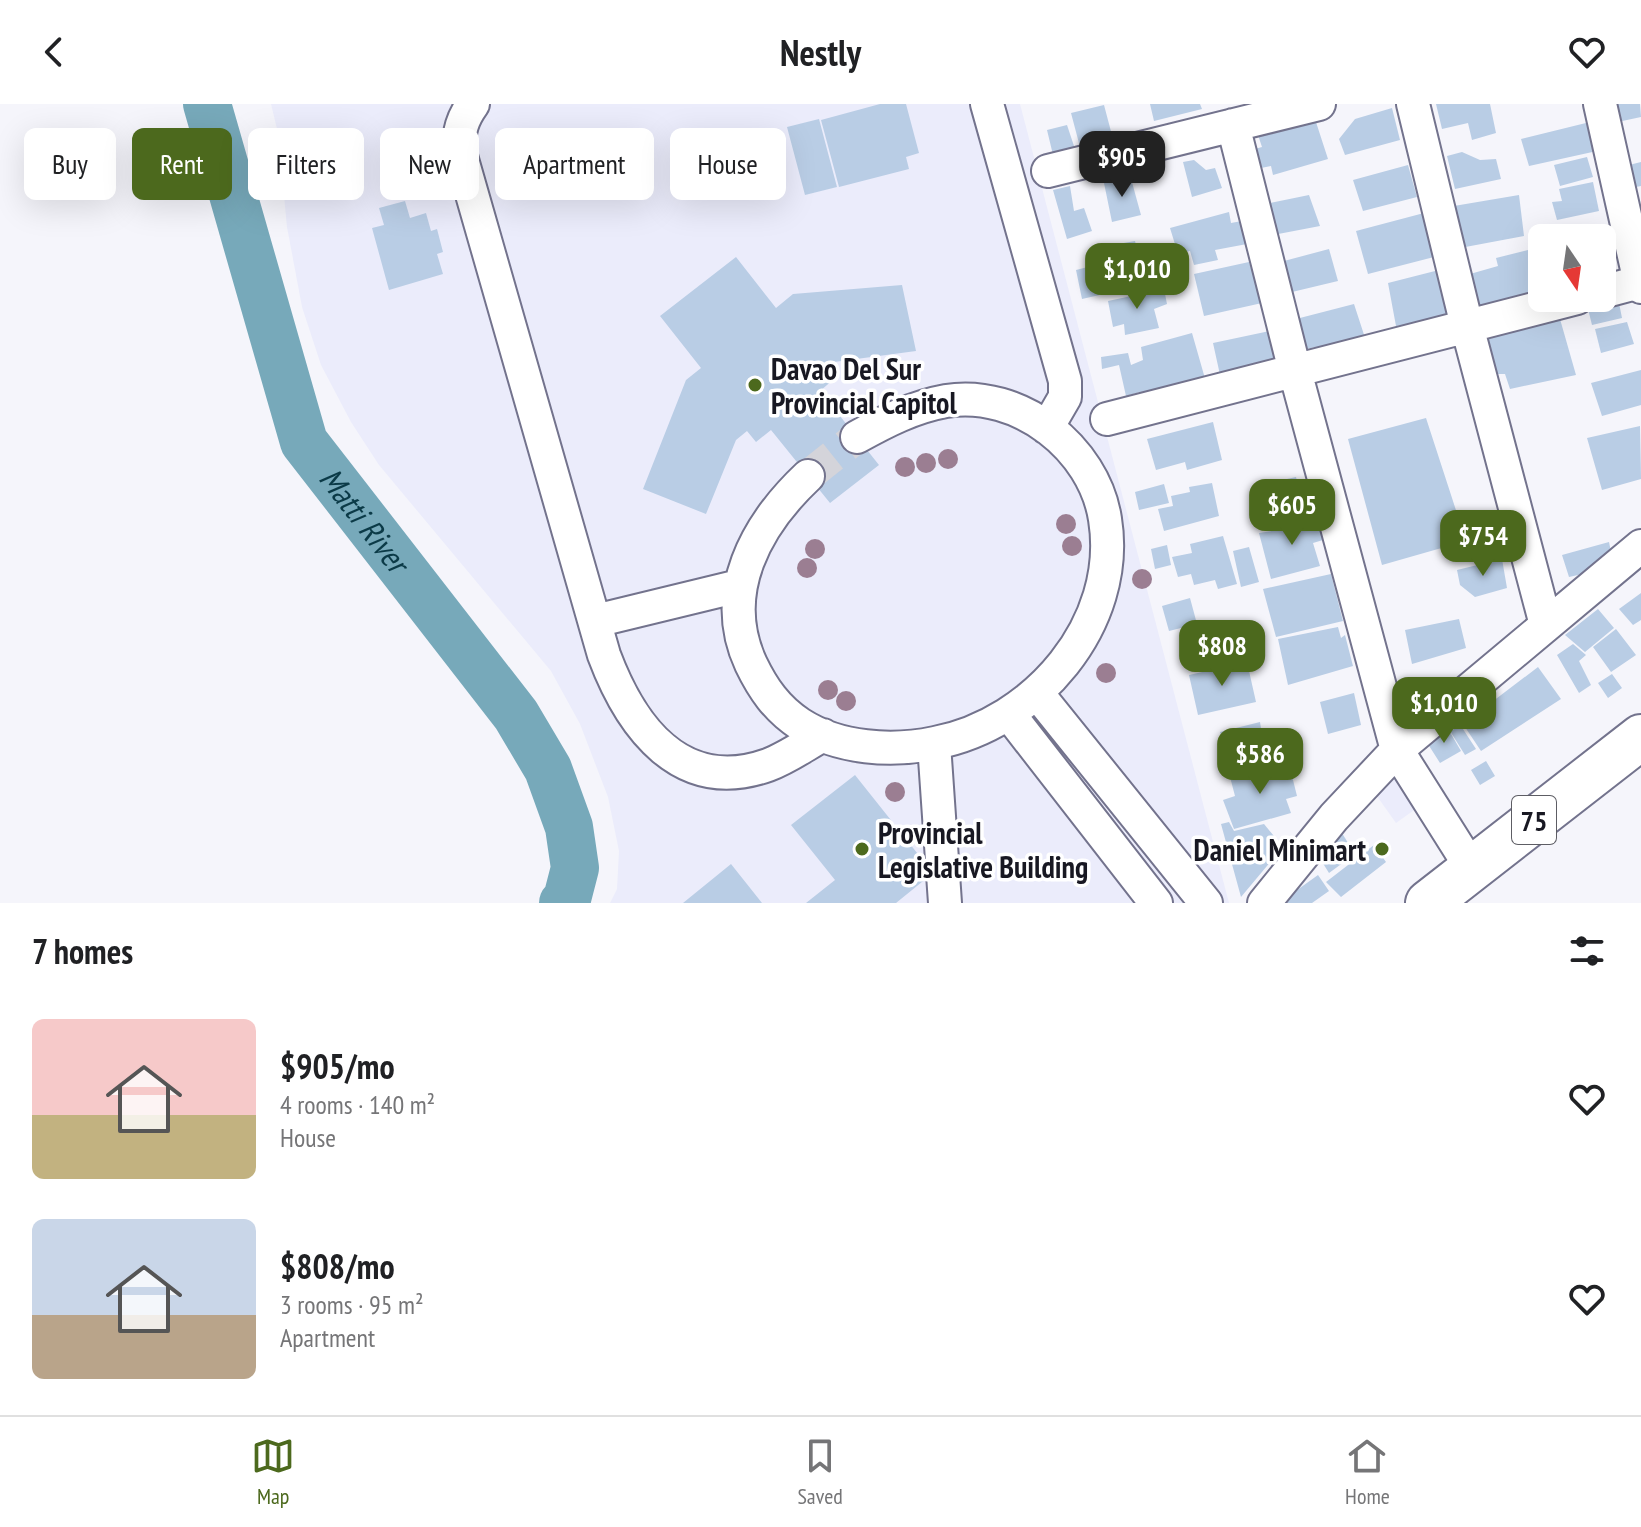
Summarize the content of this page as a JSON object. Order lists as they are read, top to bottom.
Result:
{
  "streets": {
    "highway": ["75"]
  },
  "water": ["Matti River"],
  "places": ["Davao Del Sur Provincial Capitol", "Provincial Legislative Building", "Daniel Minimart"],
  "north": "bottom",
  "page": {
    "header": "Nestly",
    "chip": [
      "Buy",
      "Rent",
      "Filters",
      "New",
      "Apartment",
      "House"
    ],
    "price": [
      "$905",
      "$1,010",
      "$605",
      "$754",
      "$808",
      "$1,010",
      "$586"
    ],
    "heading": "7 homes",
    "list": [
      {
        "name": "$905/mo",
        "note": "4 rooms · 140 m² · House"
      },
      {
        "name": "$808/mo",
        "note": "3 rooms · 95 m² · Apartment"
      }
    ],
    "tabs": ["Map", "Saved", "Home"]
  }
}
